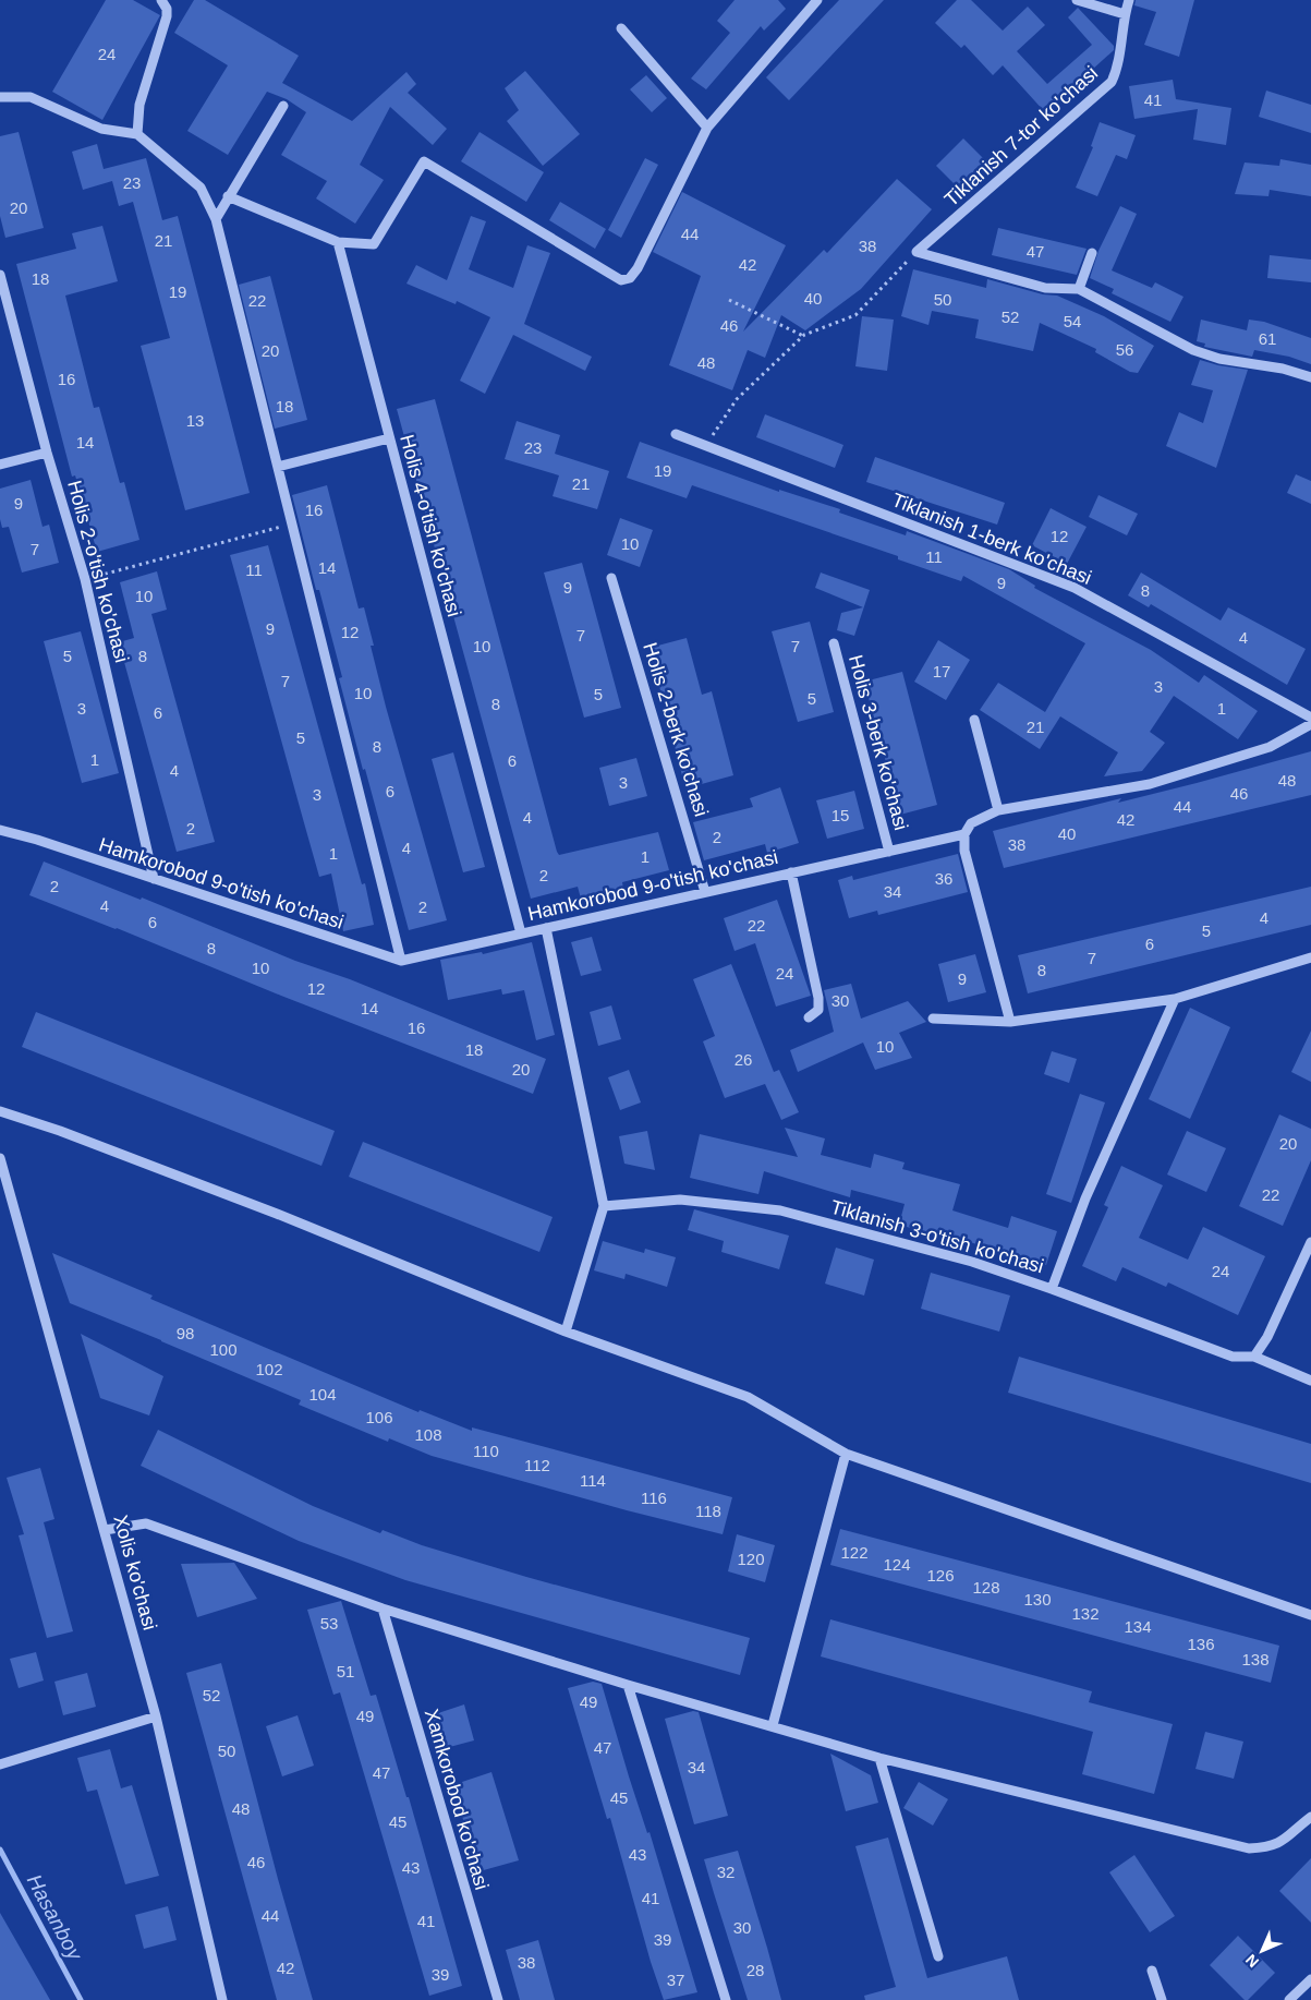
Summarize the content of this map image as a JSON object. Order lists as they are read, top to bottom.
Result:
{
  "streets": {
    "street": [
      "Tiklanish 7-tor ko'chasi",
      "Holis 4-o'tish ko'chasi",
      "Tiklanish 1-berk ko'chasi",
      "Holis 2-o'tish ko'chasi",
      "Holis 2-berk ko'chasi",
      "Holis 3-berk ko'chasi",
      "Hamkorobod 9-o'tish ko'chasi",
      "Tiklanish 3-o'tish ko'chasi",
      "Xolis ko'chasi",
      "Xamkorobod ko'chasi"
    ]
  },
  "crossings": [
    ["Holis 4-o'tish ko'chasi", "Hamkorobod 9-o'tish ko'chasi"],
    ["Holis 2-o'tish ko'chasi", "Hamkorobod 9-o'tish ko'chasi"],
    ["Holis 2-berk ko'chasi", "Hamkorobod 9-o'tish ko'chasi"],
    ["Holis 3-berk ko'chasi", "Hamkorobod 9-o'tish ko'chasi"]
  ],
  "water": ["Hasanboy"],
  "house_numbers": [
    "24",
    "41",
    "23",
    "20",
    "44",
    "21",
    "38",
    "47",
    "42",
    "18",
    "19",
    "40",
    "50",
    "22",
    "52",
    "54",
    "46",
    "61",
    "56",
    "20",
    "48",
    "16",
    "18",
    "13",
    "14",
    "23",
    "19",
    "21",
    "9",
    "16",
    "12",
    "10",
    "7",
    "11",
    "14",
    "11",
    "9",
    "9",
    "8",
    "10",
    "9",
    "12",
    "7",
    "4",
    "10",
    "7",
    "5",
    "8",
    "17",
    "7",
    "3",
    "10",
    "5",
    "5",
    "8",
    "3",
    "1",
    "6",
    "21",
    "5",
    "8",
    "1",
    "6",
    "4",
    "48",
    "3",
    "6",
    "46",
    "3",
    "44",
    "15",
    "4",
    "42",
    "2",
    "40",
    "2",
    "38",
    "4",
    "1",
    "1",
    "2",
    "36",
    "2",
    "34",
    "4",
    "2",
    "4",
    "6",
    "22",
    "5",
    "6",
    "8",
    "7",
    "10",
    "8",
    "24",
    "9",
    "12",
    "30",
    "14",
    "16",
    "10",
    "18",
    "26",
    "20",
    "20",
    "22",
    "24",
    "98",
    "100",
    "102",
    "104",
    "106",
    "108",
    "110",
    "112",
    "114",
    "116",
    "118",
    "122",
    "120",
    "124",
    "126",
    "128",
    "130",
    "132",
    "53",
    "134",
    "136",
    "138",
    "51",
    "52",
    "49",
    "49",
    "47",
    "50",
    "34",
    "47",
    "45",
    "48",
    "45",
    "43",
    "46",
    "43",
    "32",
    "41",
    "44",
    "41",
    "30",
    "39",
    "38",
    "42",
    "28",
    "39",
    "37"
  ],
  "north": "bottom left"
}
